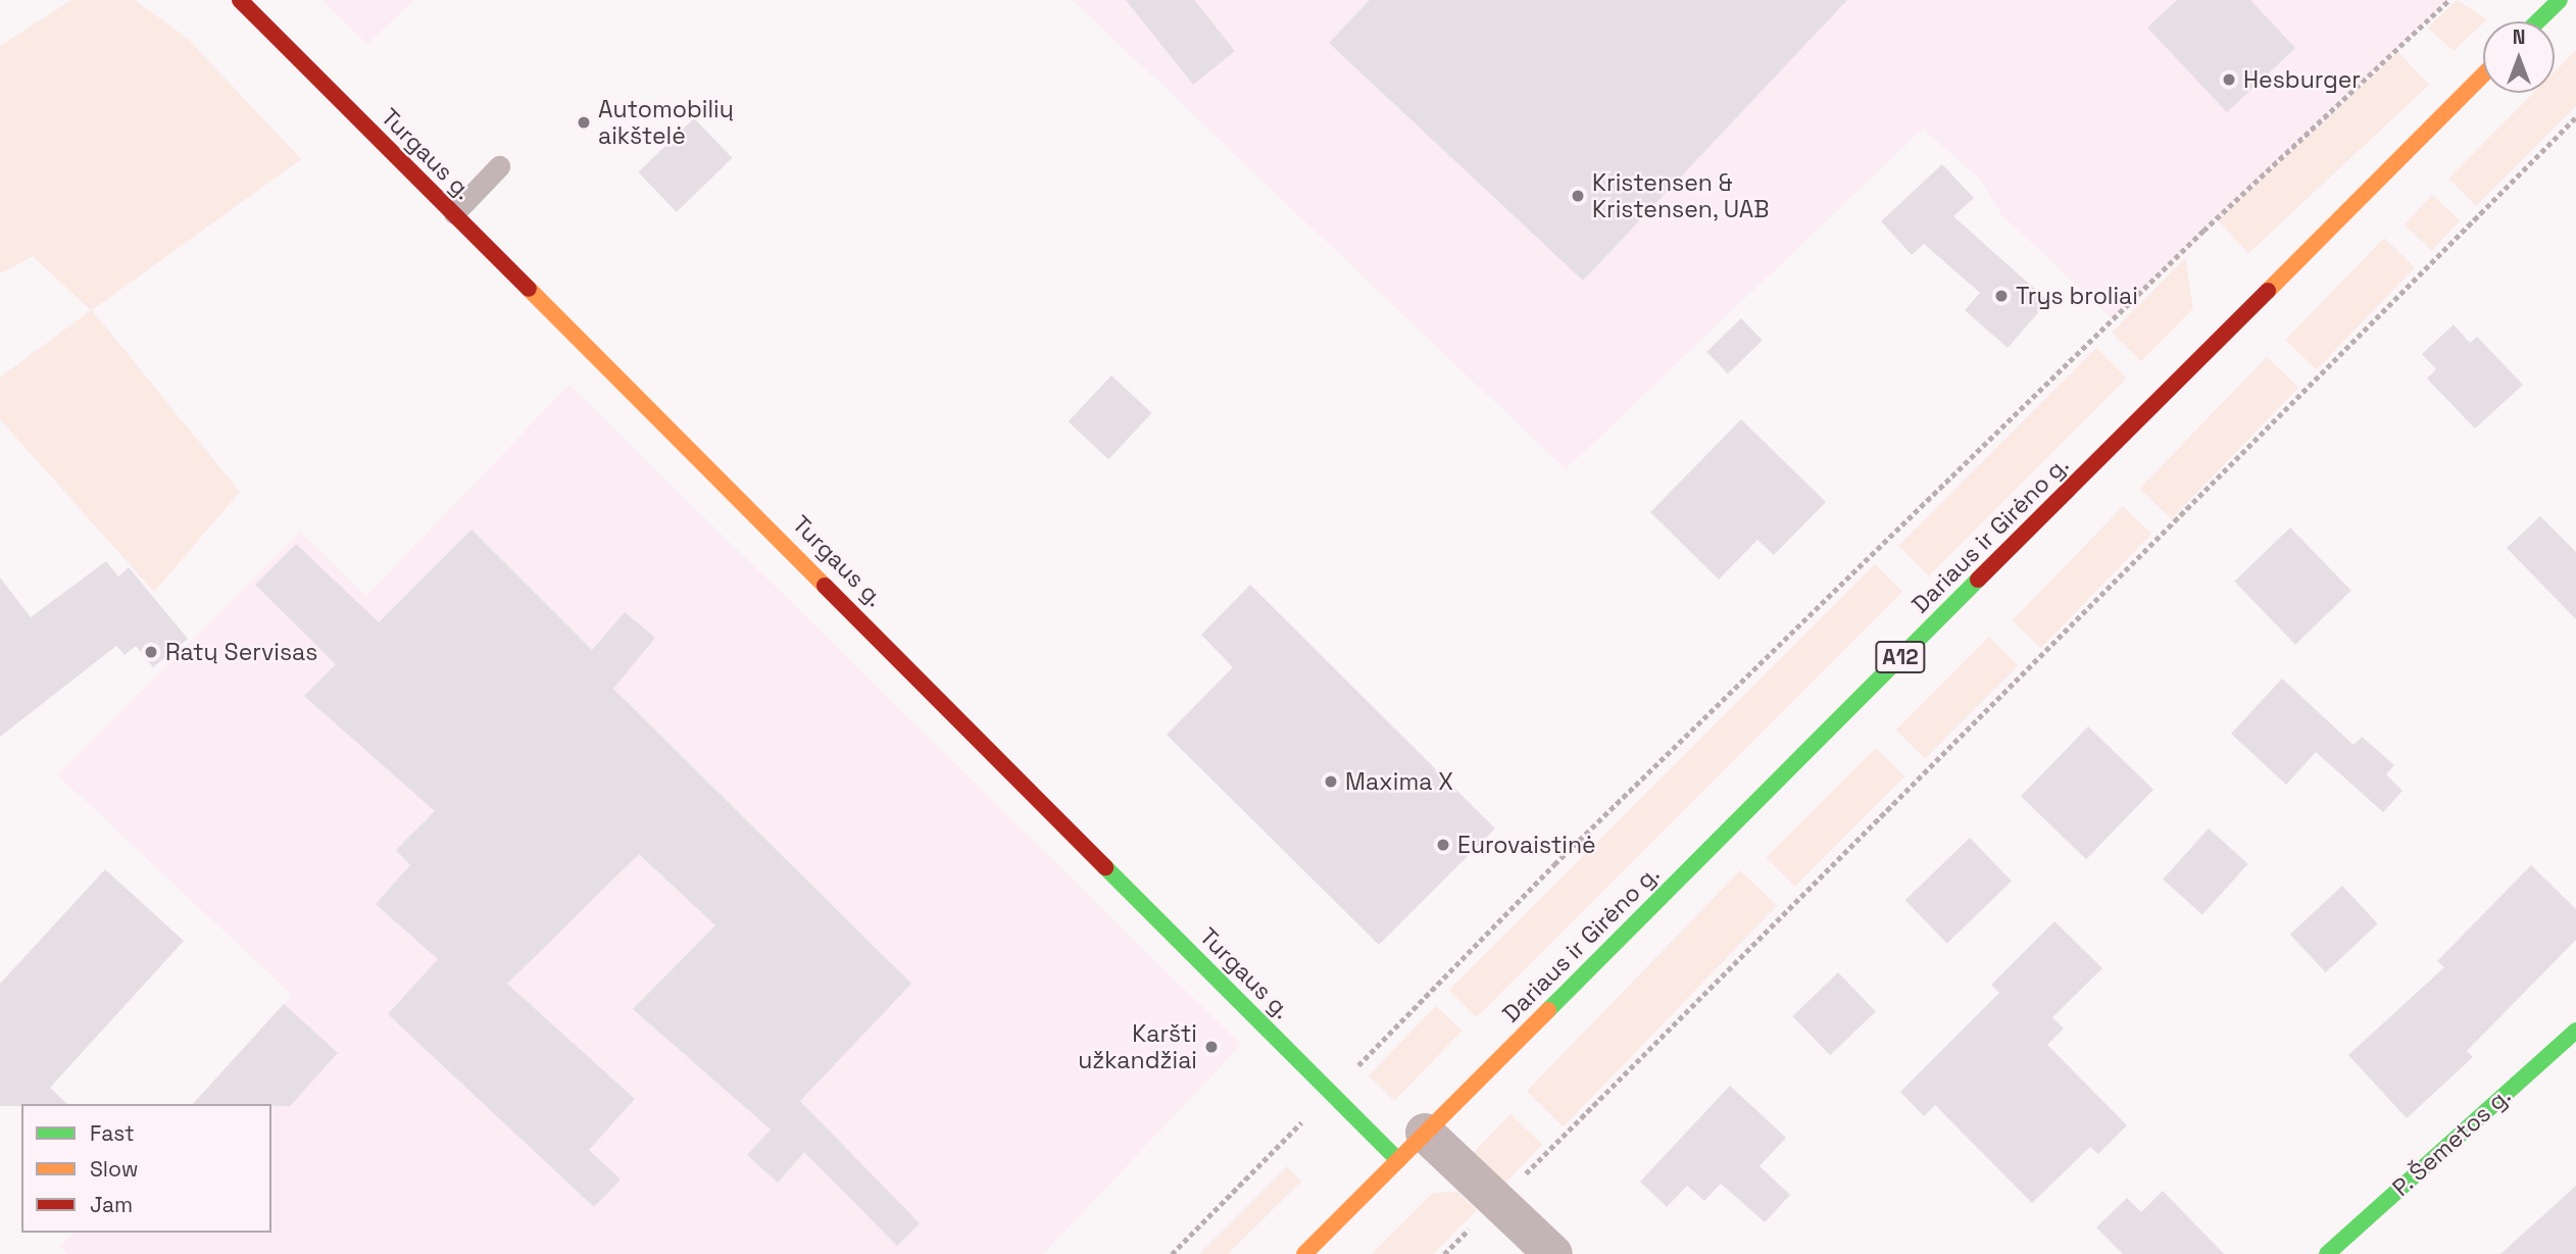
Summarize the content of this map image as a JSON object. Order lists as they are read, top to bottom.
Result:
{
  "streets": {
    "main road": [
      "Turgaus g.",
      "Dariaus ir Girėno g.",
      "A12",
      "P. Šemetos g."
    ]
  },
  "crossings": [
    ["Turgaus g.", "Dariaus ir Girėno g."]
  ],
  "places": [
    "Hesburger",
    "Automobilių aikštelė",
    "Kristensen & Kristensen, UAB",
    "Trys broliai",
    "Ratų Servisas",
    "Maxima X",
    "Eurovaistinė",
    "Karšti užkandžiai"
  ],
  "legend": ["Fast", "Slow", "Jam"],
  "north": "top"
}
